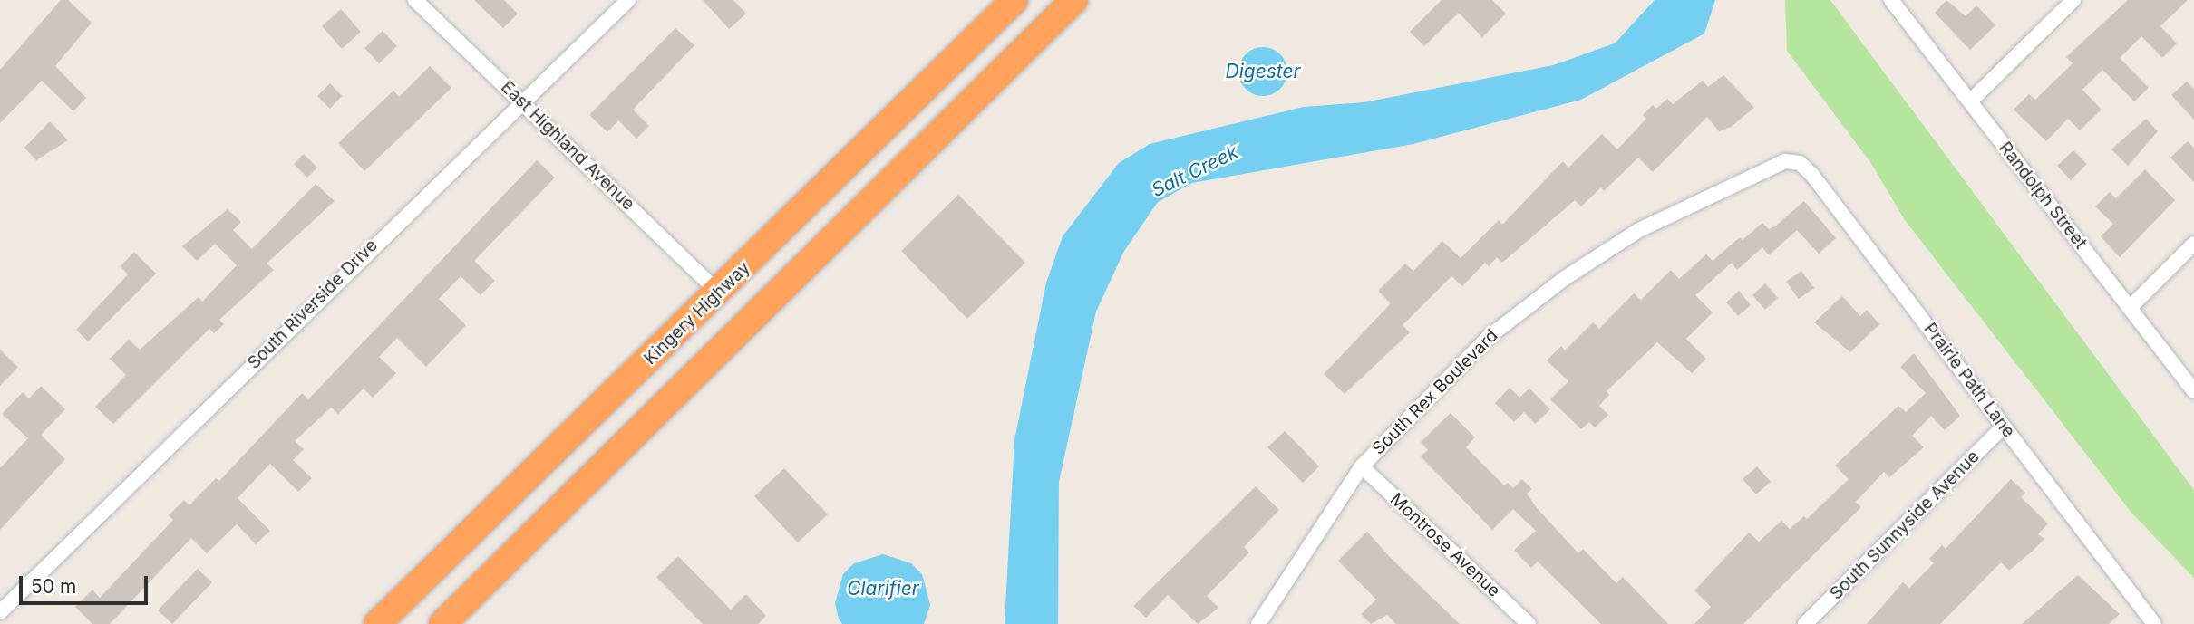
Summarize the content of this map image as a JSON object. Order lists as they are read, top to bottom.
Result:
{
  "streets": {
    "highway": ["Kingery Highway"],
    "street": [
      "East Highland Avenue",
      "Randolph Street",
      "South Riverside Drive",
      "Prairie Path Lane",
      "South Rex Boulevard",
      "South Sunnyside Avenue",
      "Montrose Avenue"
    ]
  },
  "crossings": [
    ["East Highland Avenue", "South Riverside Drive"],
    ["East Highland Avenue", "Kingery Highway"],
    ["Prairie Path Lane", "South Rex Boulevard"],
    ["Prairie Path Lane", "South Sunnyside Avenue"],
    ["South Rex Boulevard", "Montrose Avenue"]
  ],
  "water": ["Digester", "Salt Creek", "Clarifier"],
  "scale_bar": "50 m"
}
